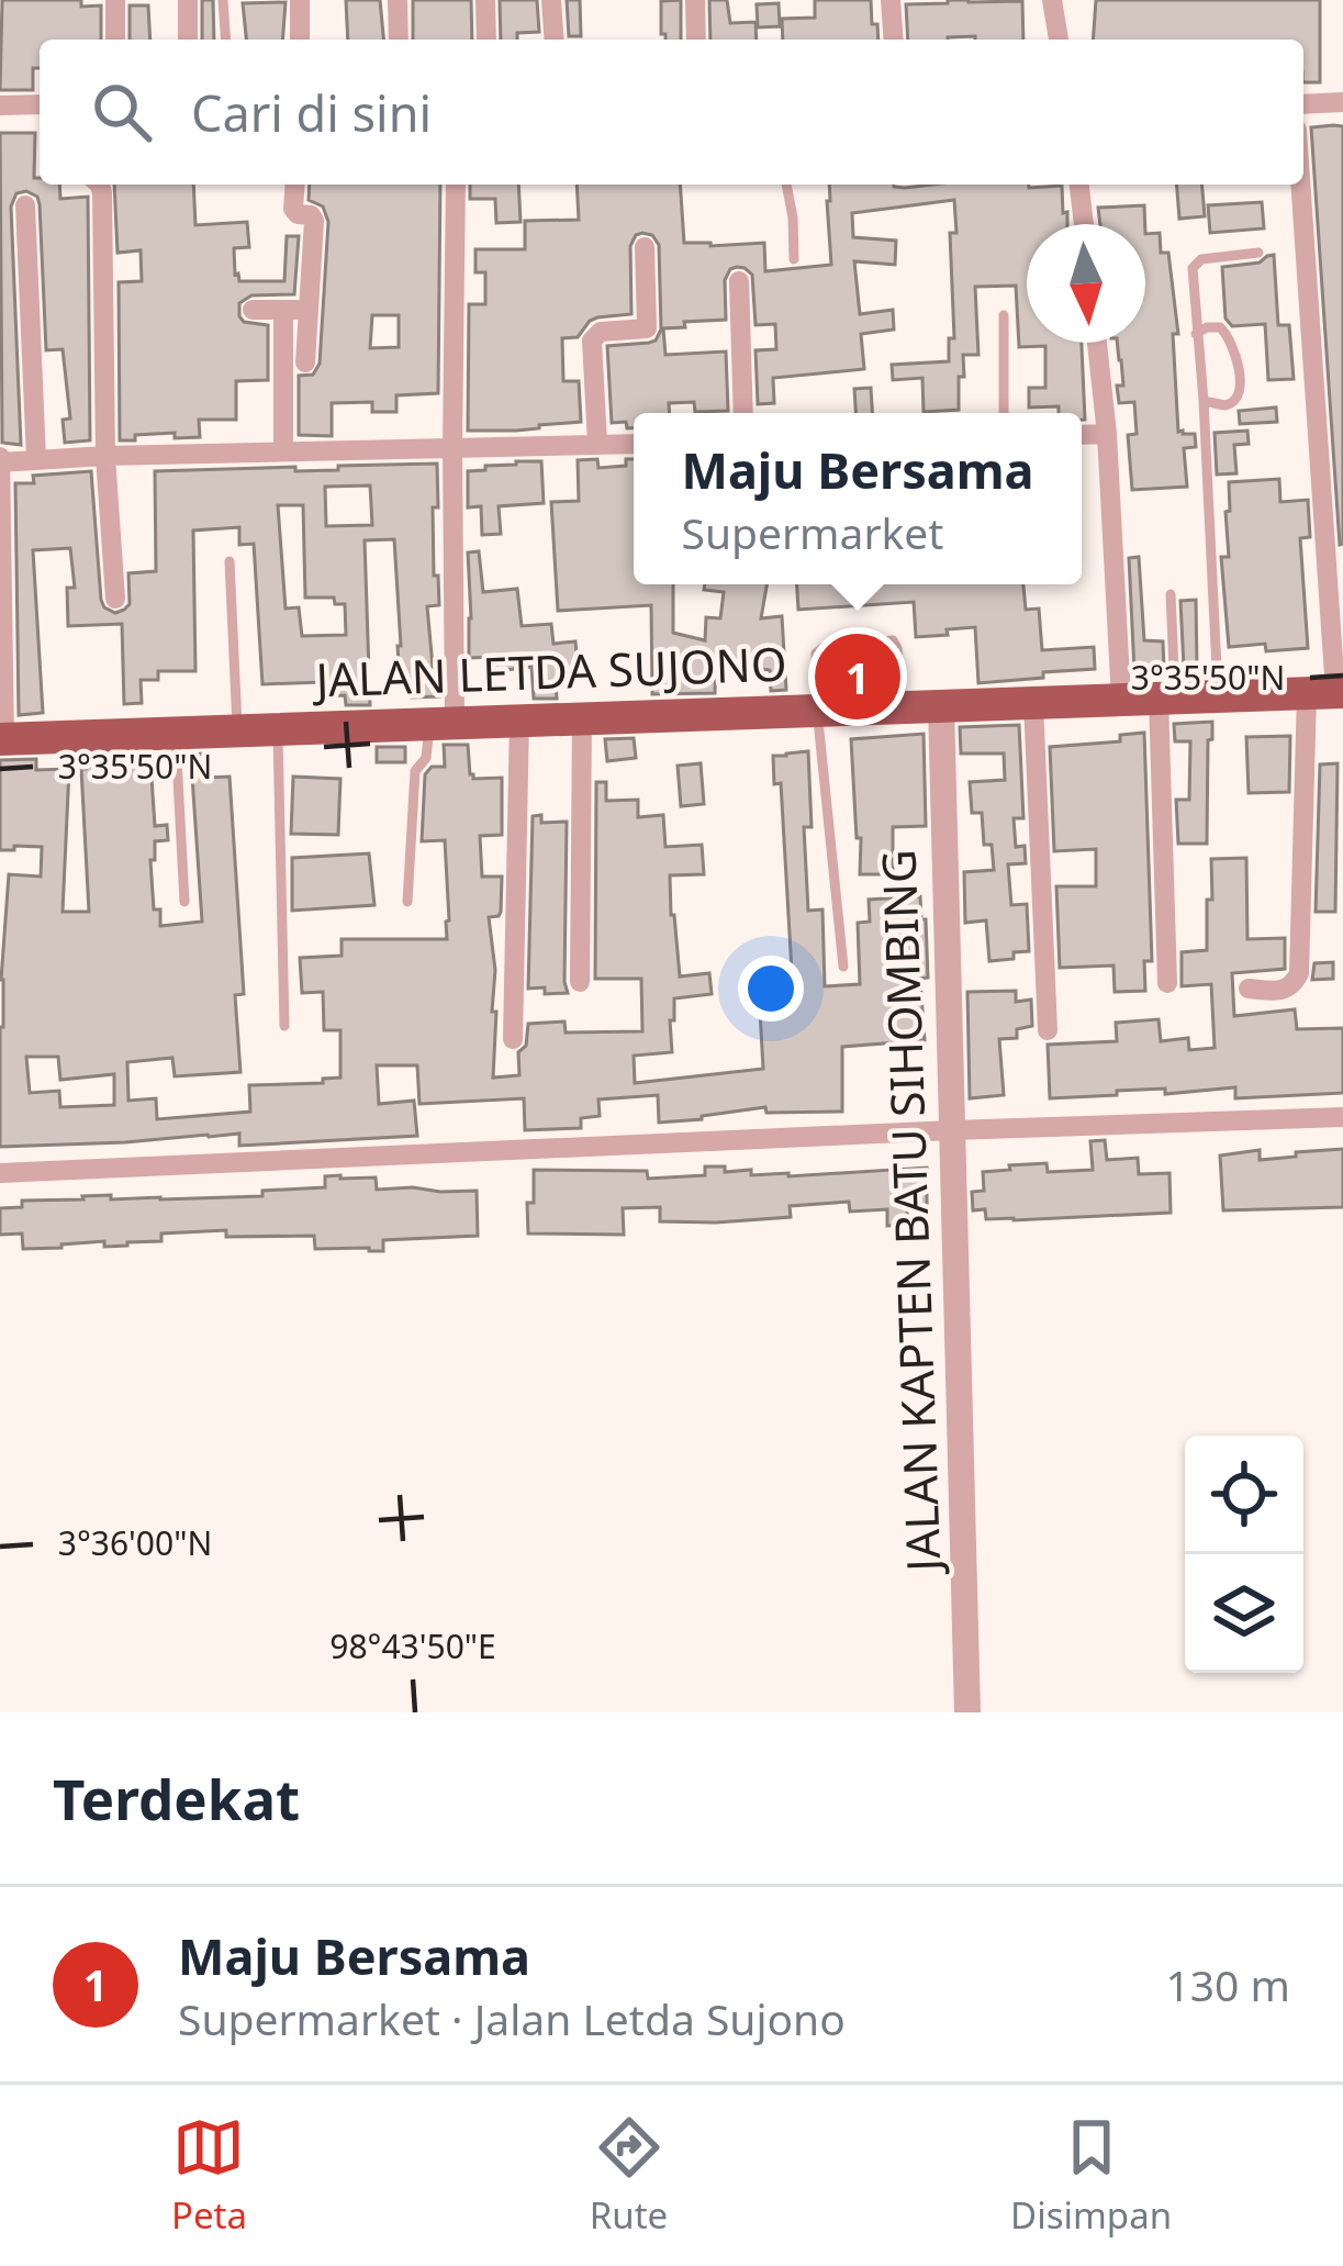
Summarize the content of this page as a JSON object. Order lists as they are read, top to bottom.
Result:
{
  "streets": {
    "highway": ["JALAN LETDA SUJONO"],
    "street": ["JALAN KAPTEN BATU SIHOMBING"]
  },
  "crossings": [
    ["JALAN LETDA SUJONO", "JALAN KAPTEN BATU SIHOMBING"]
  ],
  "north": "bottom",
  "page": {
    "search": "Cari di sini",
    "popup": ["Maju Bersama", "Supermarket"],
    "pins": "1",
    "heading": "Terdekat",
    "list": [
      {
        "mark": "1",
        "name": "Maju Bersama",
        "note": "Supermarket · Jalan Letda Sujono",
        "value": "130 m"
      }
    ],
    "nav": ["Peta", "Rute", "Disimpan"]
  },
  "coordinates": ["3°35'50\"N", "3°36'00\"N", "98°43'50\"E"]
}
